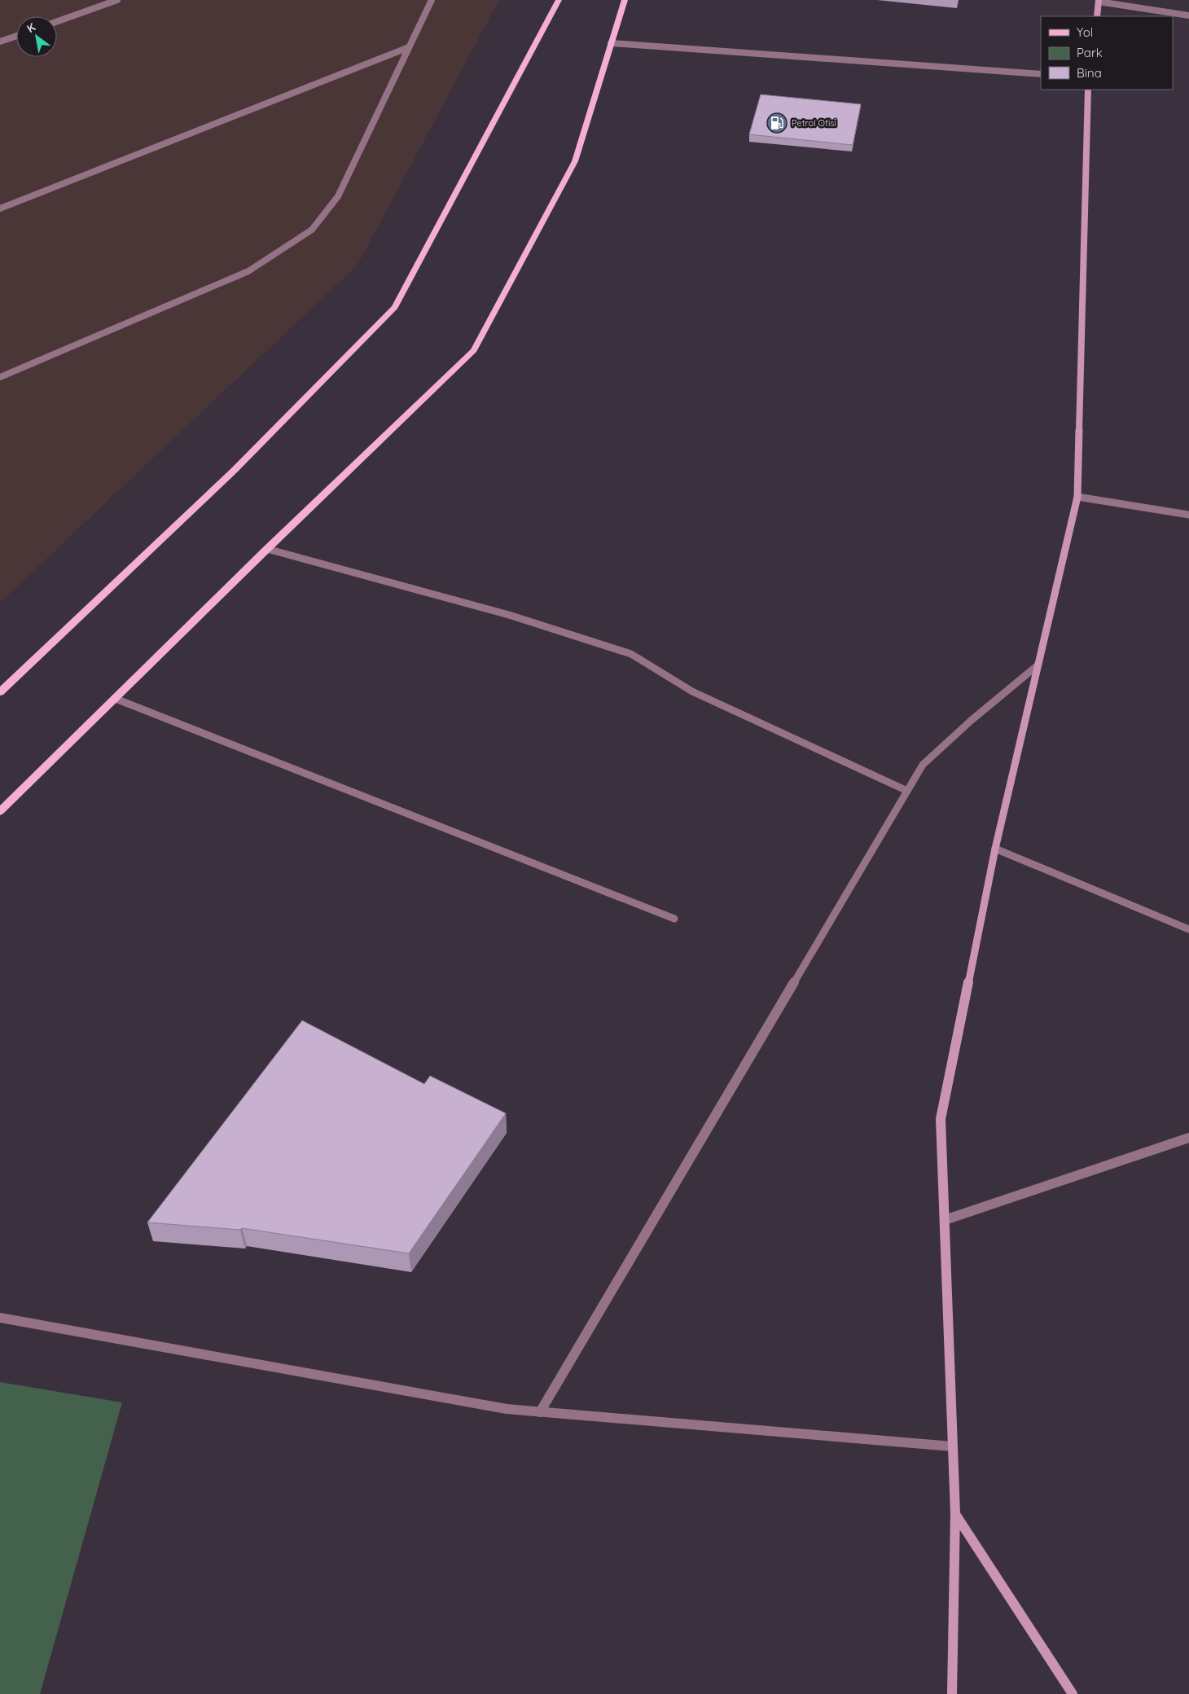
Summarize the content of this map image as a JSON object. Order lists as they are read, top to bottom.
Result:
{
  "places": {
    "fuel station": ["Petrol Ofisi"]
  },
  "legend": ["Yol", "Park", "Bina"],
  "north": "top left"
}
